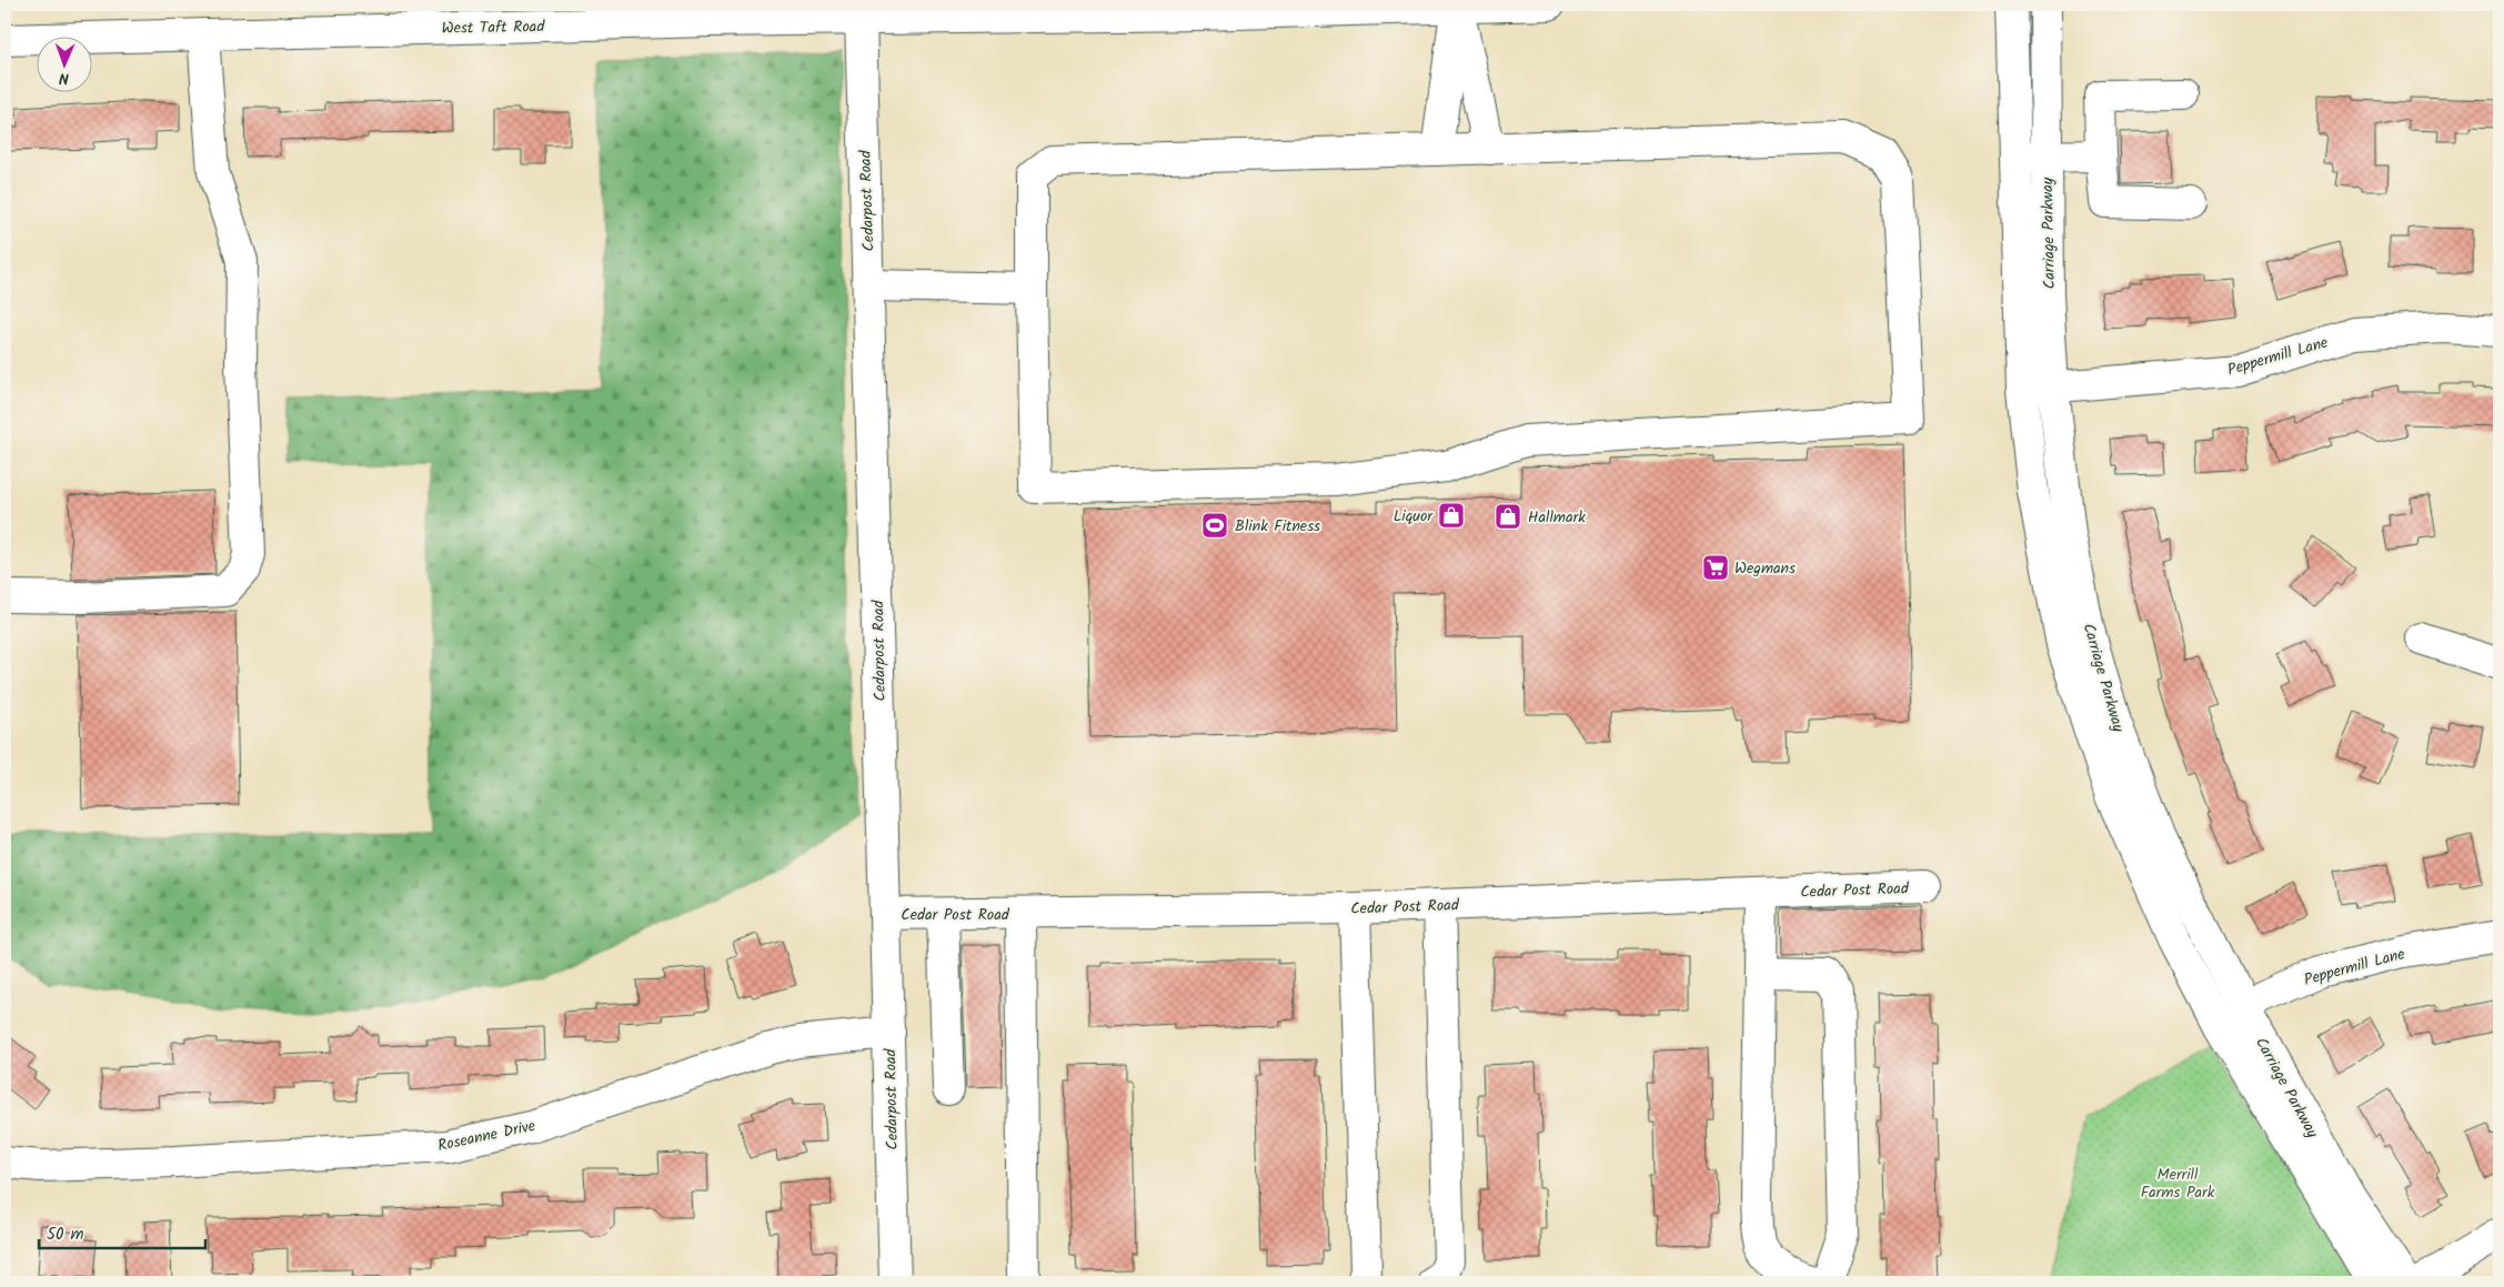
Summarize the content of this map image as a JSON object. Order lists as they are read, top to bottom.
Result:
{
  "streets": {
    "street": [
      "West Taft Road",
      "Cedarpost Road",
      "Carriage Parkway",
      "Peppermill Lane",
      "Cedar Post Road",
      "Roseanne Drive"
    ]
  },
  "crossings": [
    ["West Taft Road", "Cedarpost Road"],
    ["Cedarpost Road", "Cedar Post Road"],
    ["Cedarpost Road", "Roseanne Drive"],
    ["Carriage Parkway", "Peppermill Lane"]
  ],
  "parks": ["Merrill Farms Park"],
  "places": {
    "shop": ["Liquor", "Hallmark"],
    "sports": ["Blink Fitness"],
    "supermarket": ["Wegmans"]
  },
  "scale_bar": "50 m",
  "north": "bottom"
}
